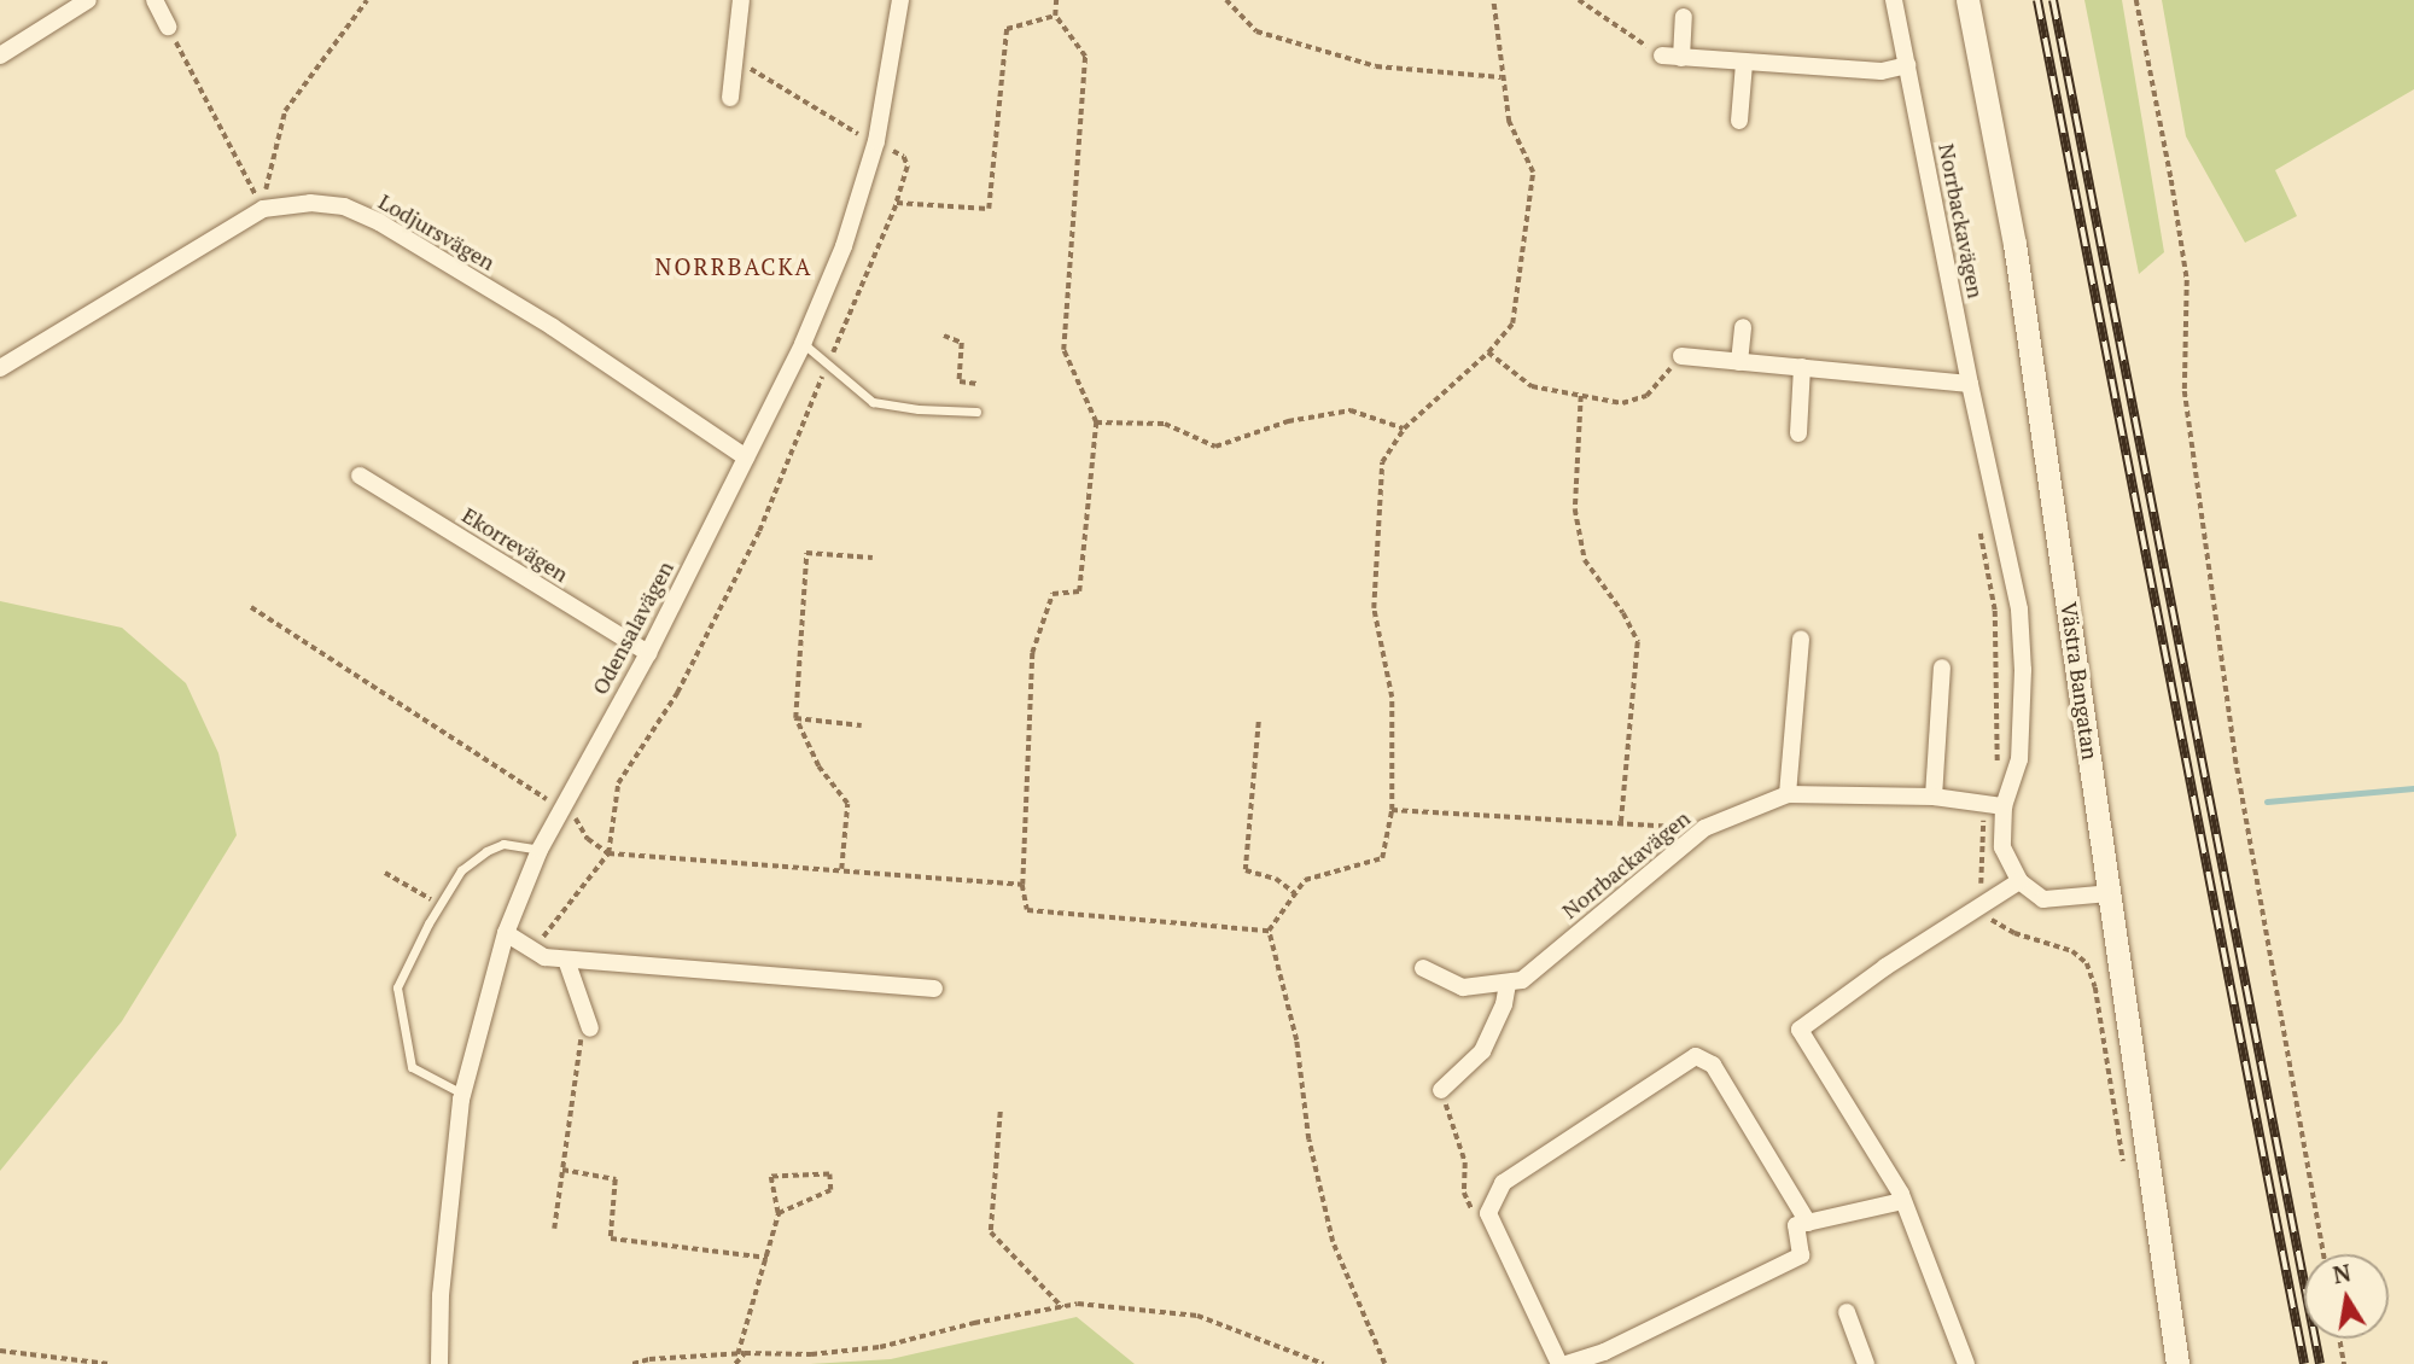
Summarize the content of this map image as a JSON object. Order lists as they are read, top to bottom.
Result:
{
  "streets": {
    "street": [
      "Norrbackavägen",
      "Lodjursvägen",
      "Ekorrevägen",
      "Odensalavägen",
      "Västra Bangatan"
    ]
  },
  "crossings": [
    ["Lodjursvägen", "Odensalavägen"],
    ["Ekorrevägen", "Odensalavägen"]
  ],
  "districts": ["NORRBACKA"],
  "north": "top"
}
